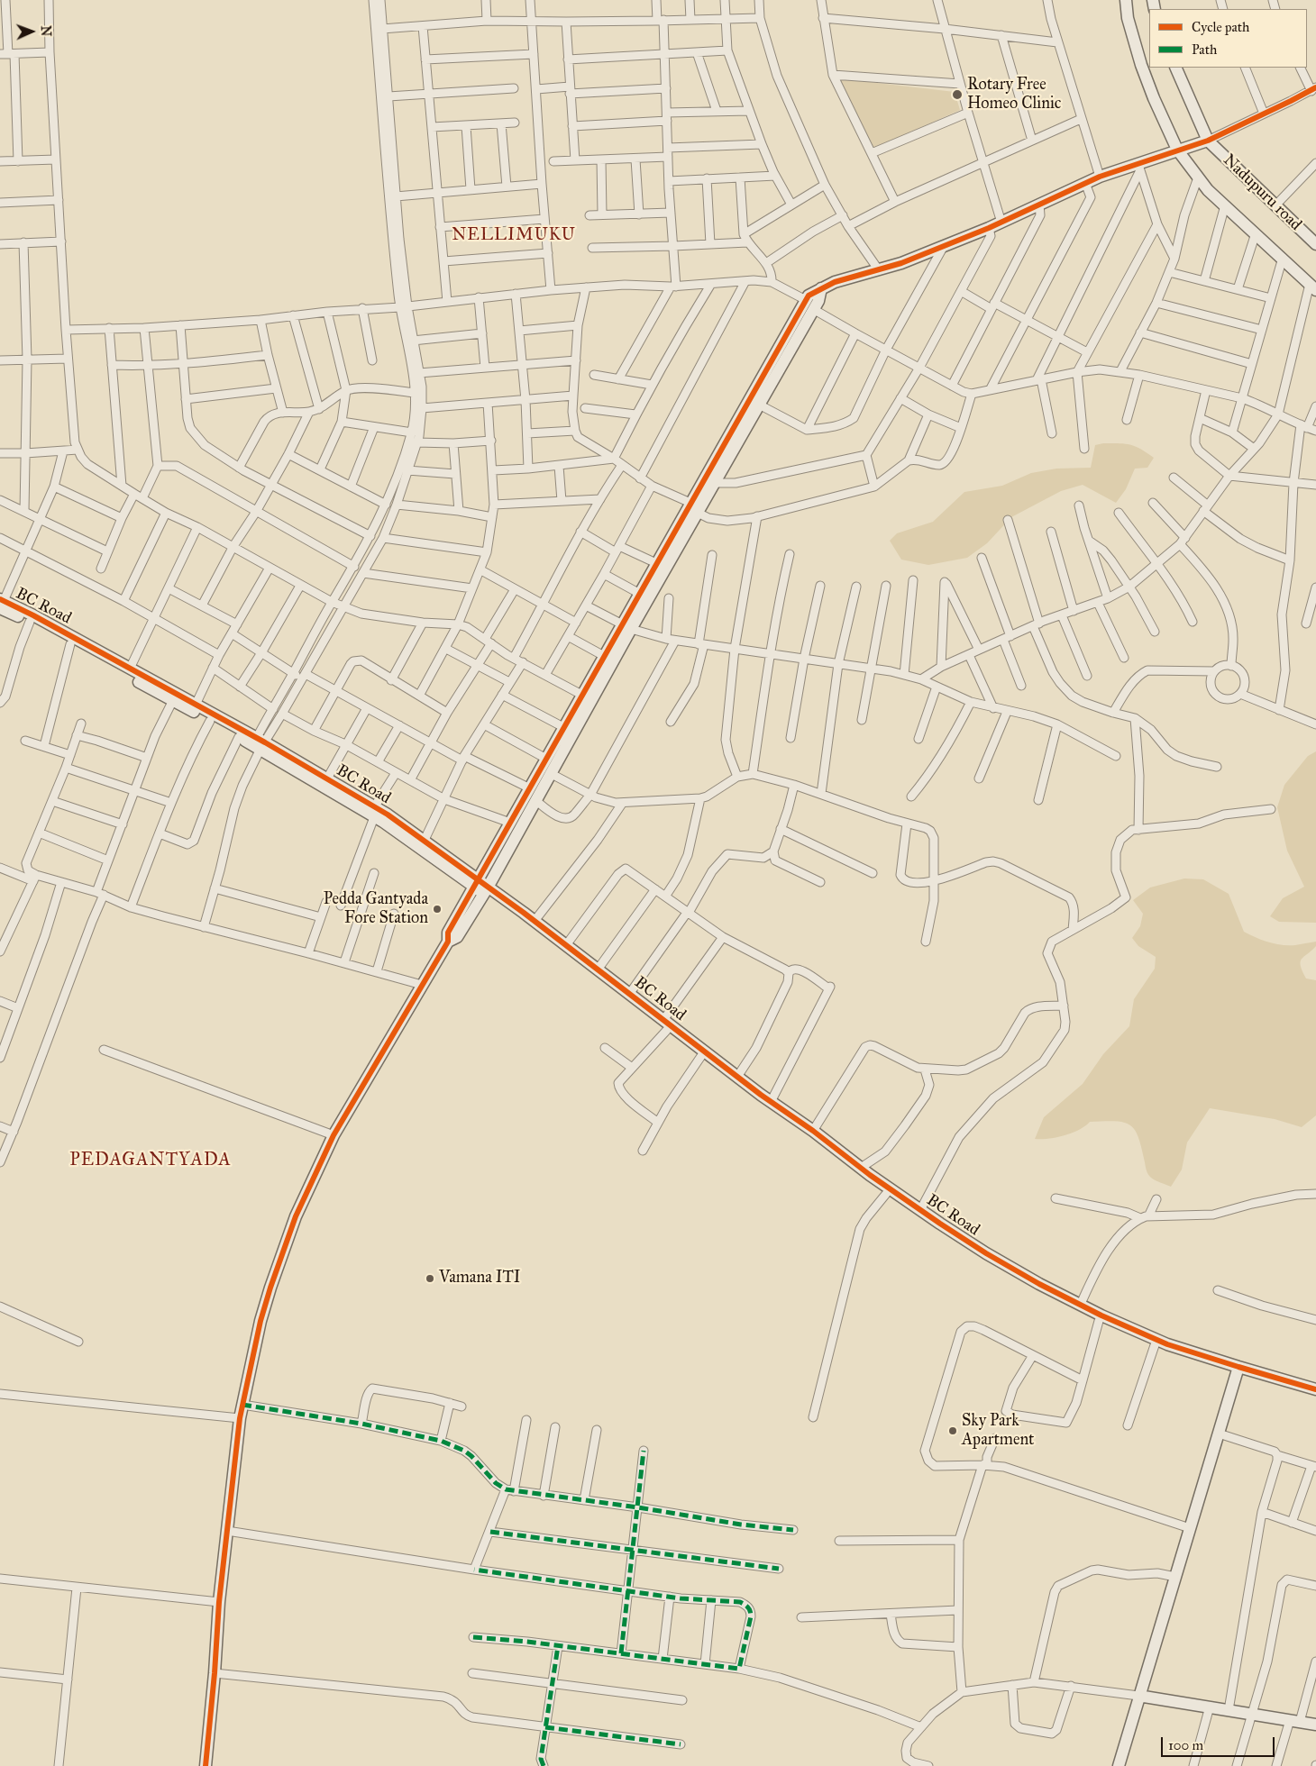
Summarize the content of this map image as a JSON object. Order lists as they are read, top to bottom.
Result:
{
  "streets": {
    "street": ["Nadupuru road", "BC Road"]
  },
  "districts": ["NELLIMUKU", "PEDAGANTYADA"],
  "places": [
    "Rotary Free Homeo Clinic",
    "Pedda Gantyada Fore Station",
    "Vamana ITI",
    "Sky Park Apartment"
  ],
  "legend": ["Cycle path", "Path"],
  "scale_bar": "100 m",
  "north": "right"
}
